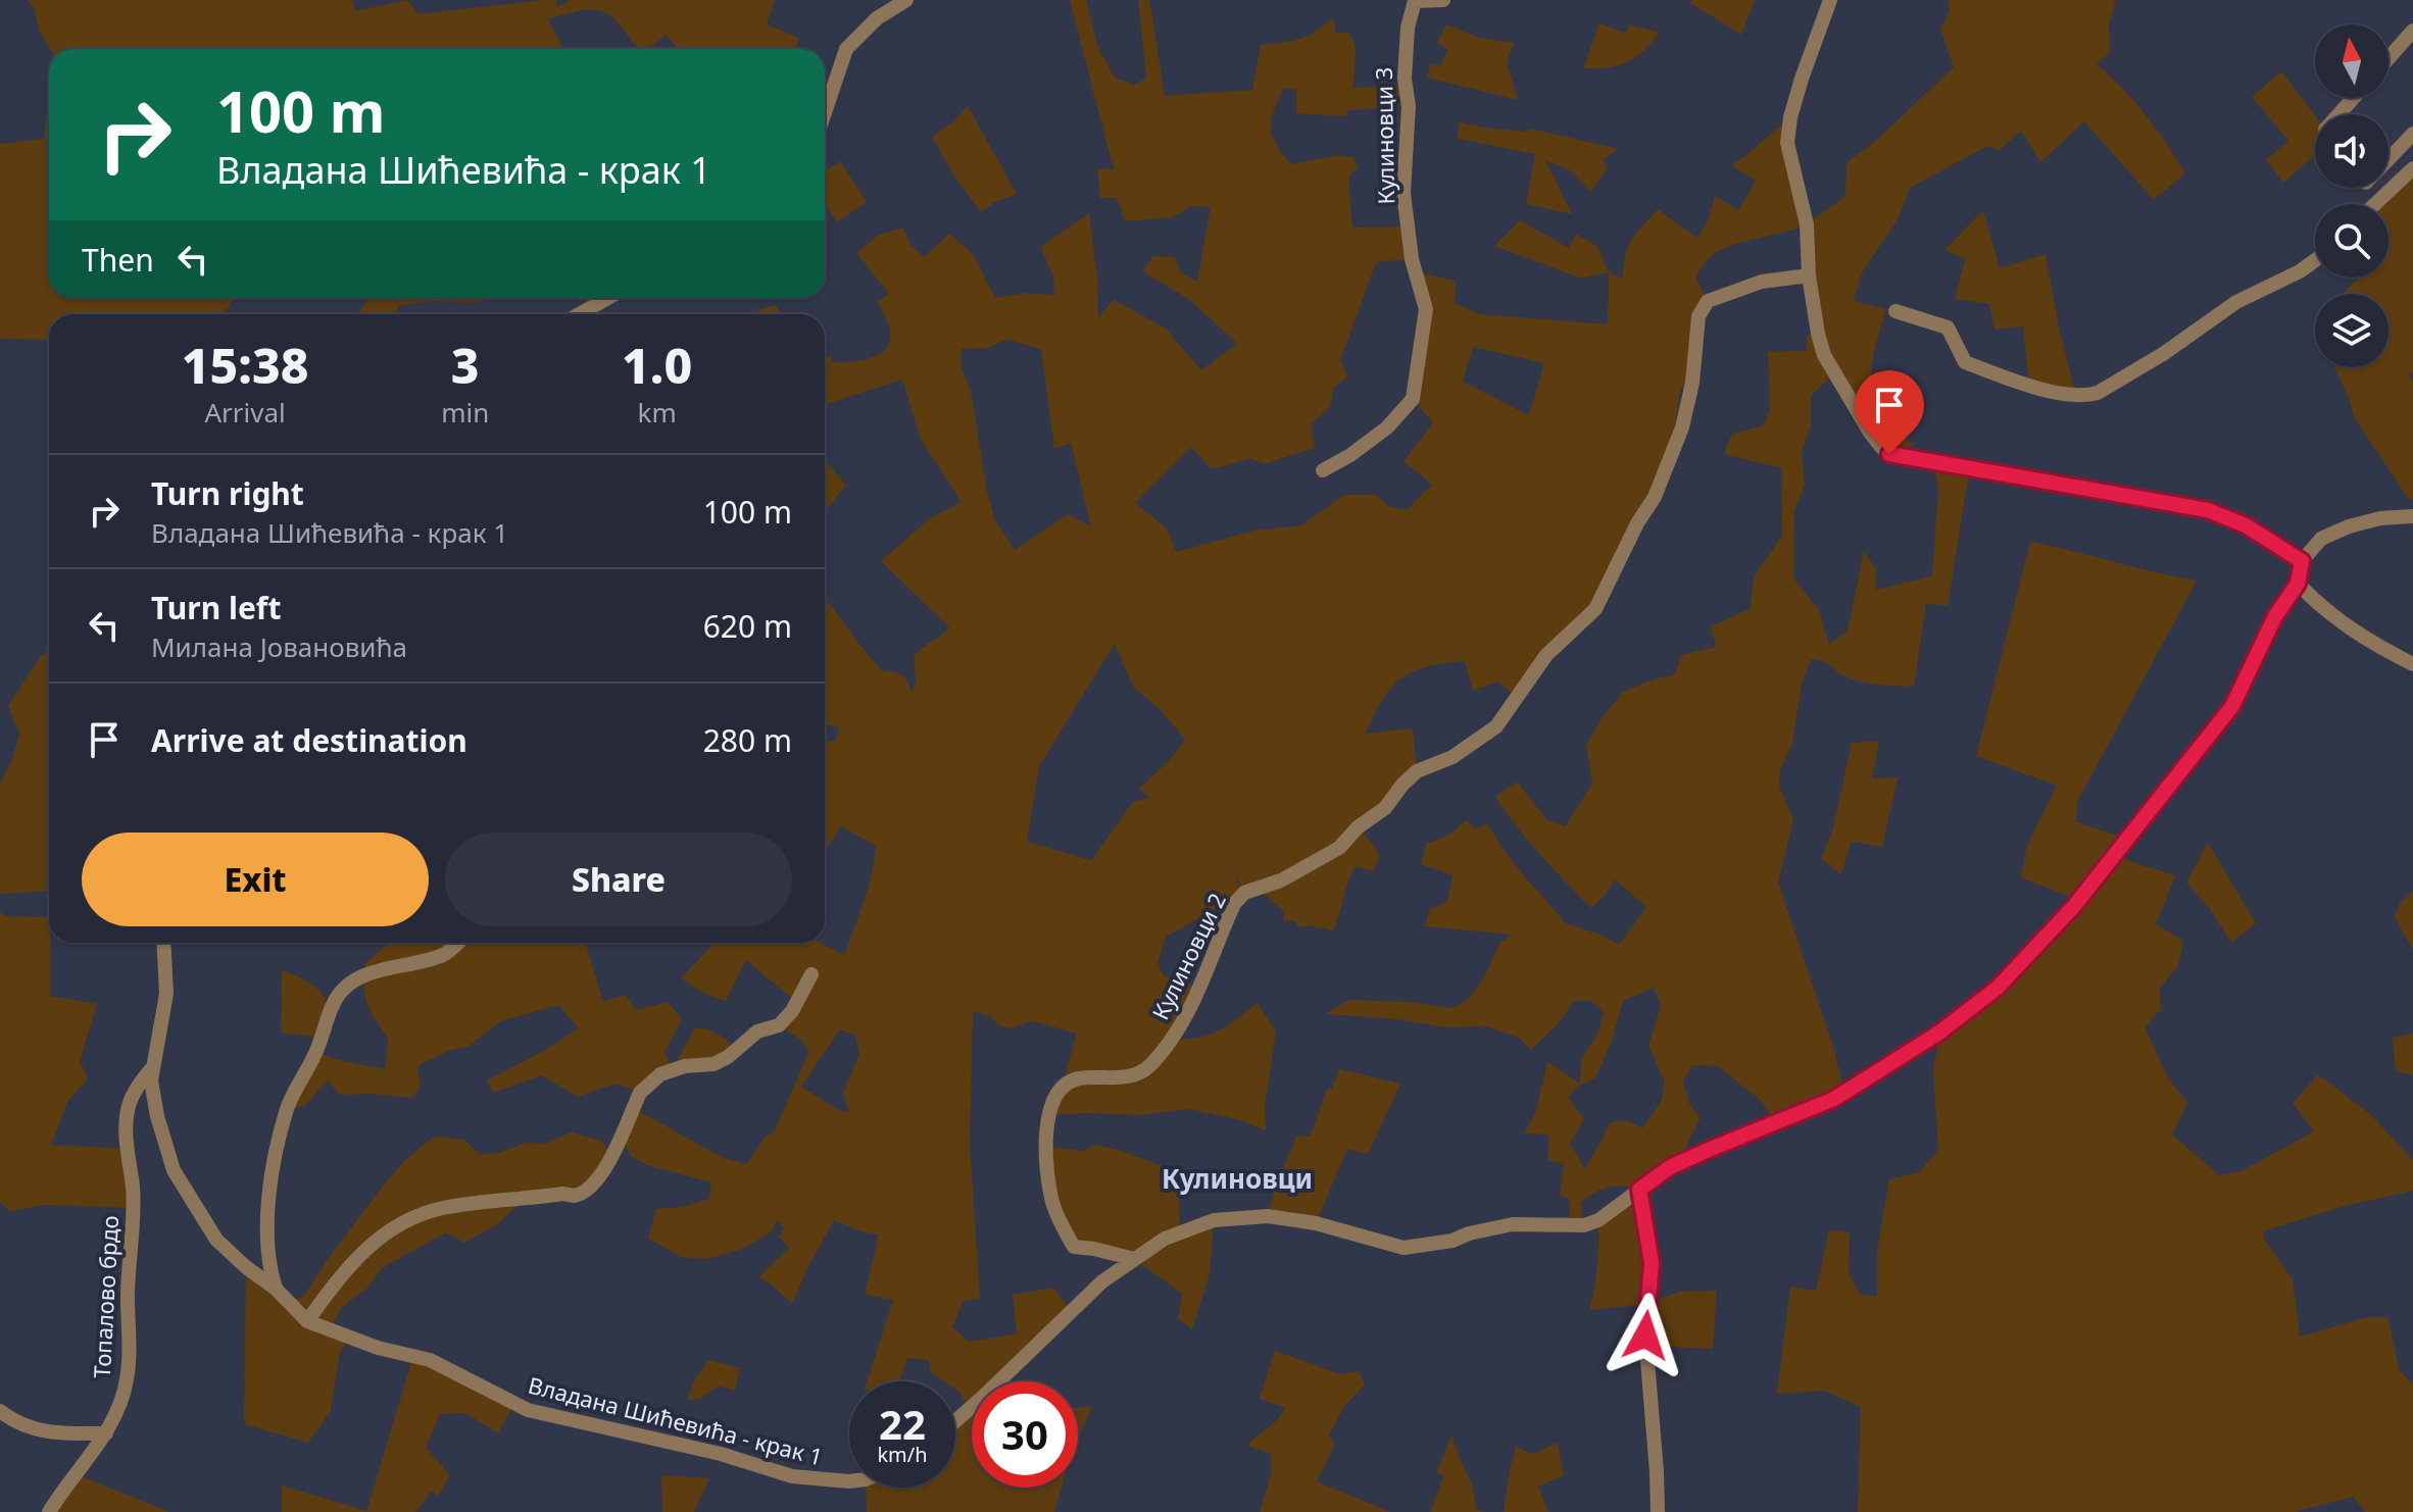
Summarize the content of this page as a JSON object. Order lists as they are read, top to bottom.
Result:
{
  "streets": {
    "street": [
      "Кулиновци 3",
      "Кулиновци 2",
      "Топалово брдо",
      "Владана Шићевића - крак 1"
    ]
  },
  "crossings": [
    ["Топалово брдо", "Владана Шићевића - крак 1"]
  ],
  "districts": ["Кулиновци"],
  "north": "top",
  "page": {
    "turn": ["100 m", "Владана Шићевића - крак 1"],
    "then": "Then",
    "eta": [
      "15:38",
      "Arrival",
      "3",
      "min",
      "1.0",
      "km"
    ],
    "list": [
      {
        "name": "Turn right",
        "note": "Владана Шићевића - крак 1",
        "value": "100 m"
      },
      {
        "name": "Turn left",
        "note": "Милана Јовановића",
        "value": "620 m"
      },
      {
        "name": "Arrive at destination",
        "value": "280 m"
      }
    ],
    "buttons": ["Exit", "Share"],
    "speed": "22 km/h",
    "limit": "30"
  }
}
